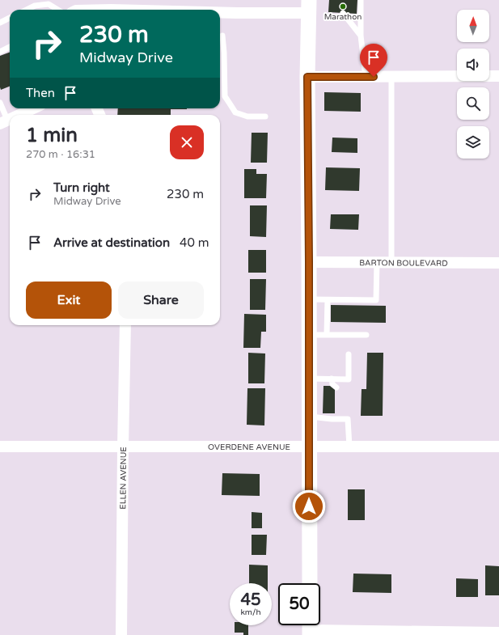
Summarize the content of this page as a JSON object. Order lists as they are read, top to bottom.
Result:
{
  "streets": {
    "street": ["BARTON BOULEVARD", "OVERDENE AVENUE", "ELLEN AVENUE"]
  },
  "crossings": [
    ["OVERDENE AVENUE", "ELLEN AVENUE"]
  ],
  "places": ["Marathon"],
  "north": "top",
  "page": {
    "turn": ["230 m", "Midway Drive"],
    "then": "Then",
    "heading": ["1 min", "270 m · 16:31"],
    "list": [
      {
        "name": "Turn right",
        "note": "Midway Drive",
        "value": "230 m"
      },
      {
        "name": "Arrive at destination",
        "value": "40 m"
      }
    ],
    "buttons": ["Exit", "Share"],
    "speed": "45 km/h",
    "limit": "50"
  }
}
